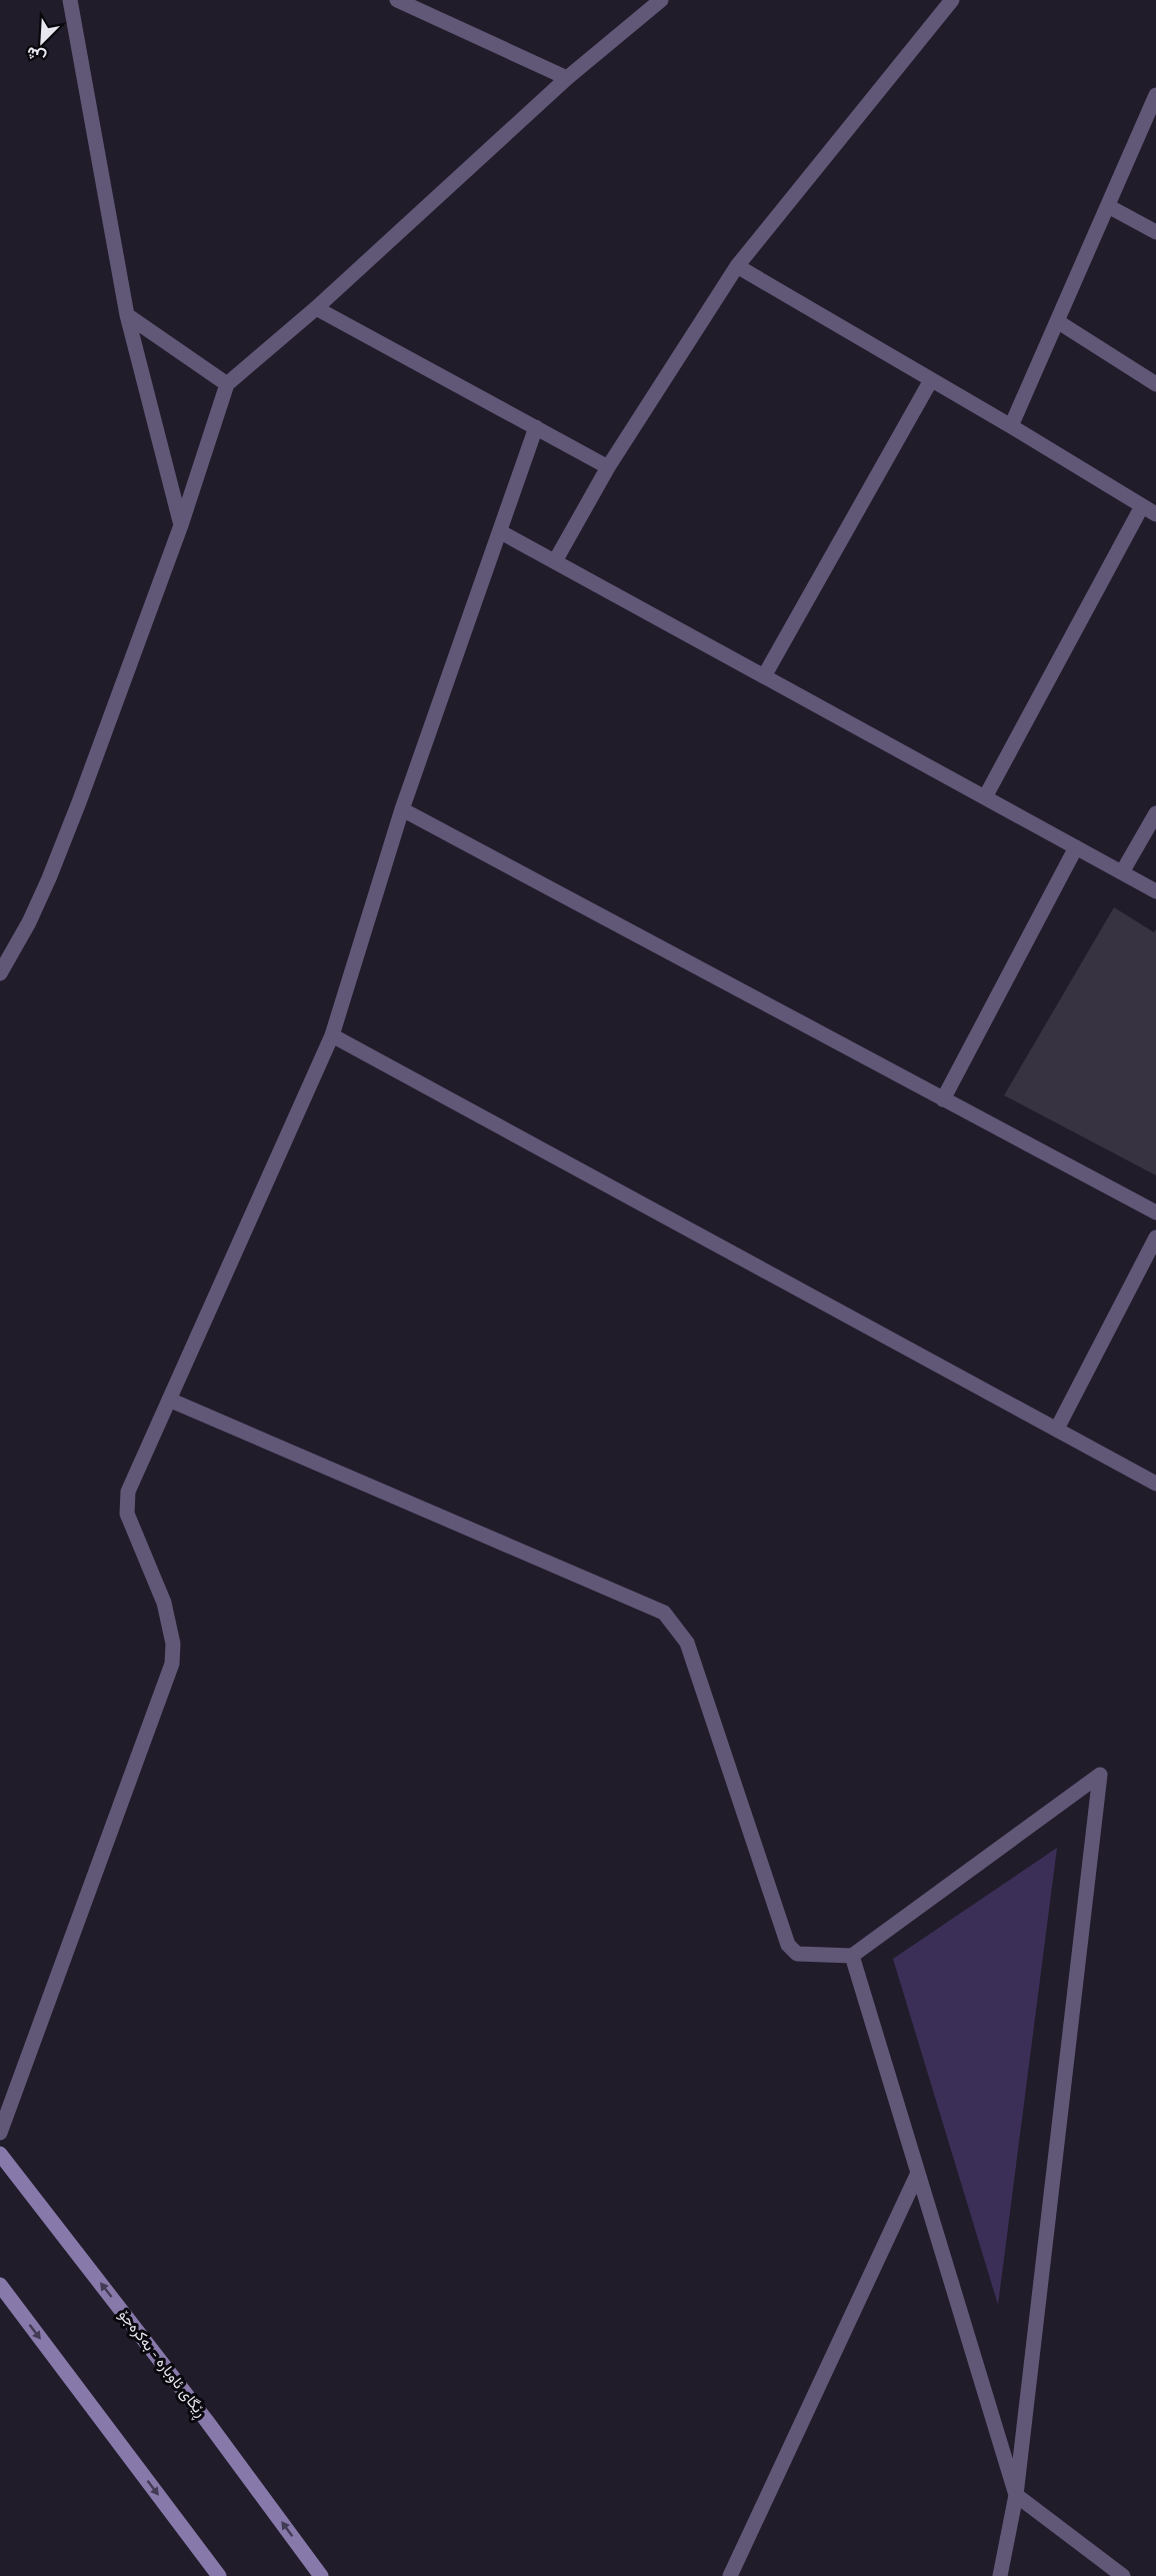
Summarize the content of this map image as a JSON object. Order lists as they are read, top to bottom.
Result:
{
  "streets": {
    "main road": ["ڕێگای ئاوبارە - بەکرەجۆ"]
  },
  "north": "bottom left"
}
